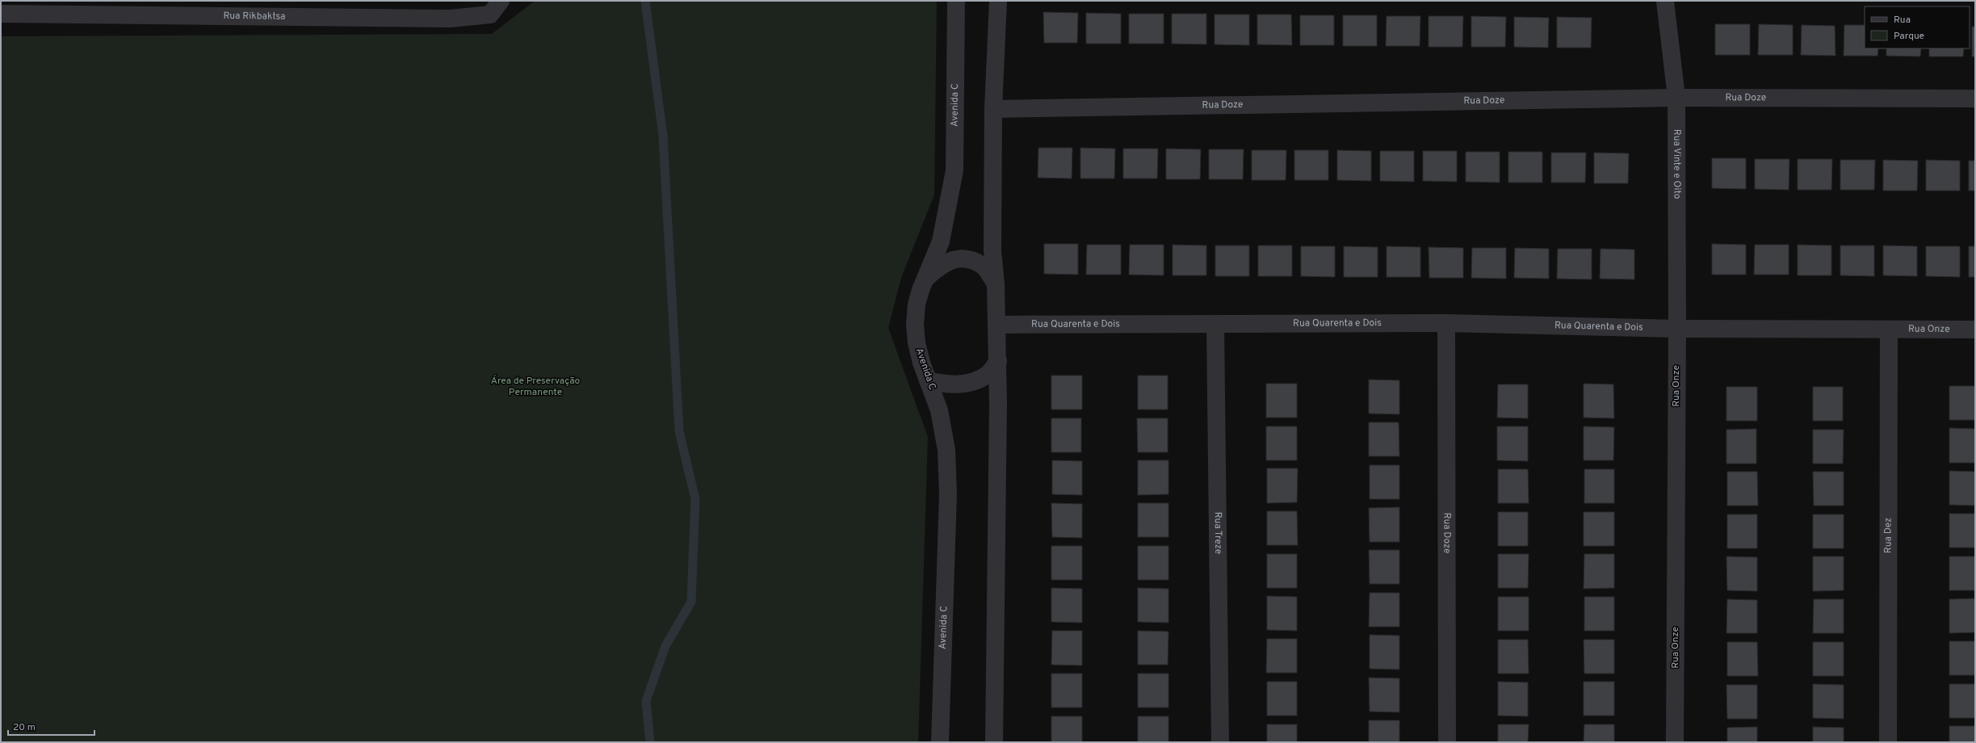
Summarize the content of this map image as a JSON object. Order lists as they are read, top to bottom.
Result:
{
  "streets": {
    "street": [
      "Rua Rikbaktsa",
      "Rua Doze",
      "Avenida C",
      "Rua Vinte e Oito",
      "Rua Quarenta e Dois",
      "Rua Onze",
      "Rua Treze",
      "Rua Dez"
    ]
  },
  "crossings": [
    ["Rua Doze", "Rua Vinte e Oito"],
    ["Rua Doze", "Rua Quarenta e Dois"],
    ["Avenida C", "Rua Quarenta e Dois"],
    ["Rua Vinte e Oito", "Rua Quarenta e Dois"],
    ["Rua Vinte e Oito", "Rua Onze"],
    ["Rua Quarenta e Dois", "Rua Onze"],
    ["Rua Quarenta e Dois", "Rua Treze"],
    ["Rua Onze", "Rua Dez"]
  ],
  "parks": ["Área de Preservação Permanente"],
  "legend": ["Rua", "Parque"],
  "scale_bar": "20 m"
}
